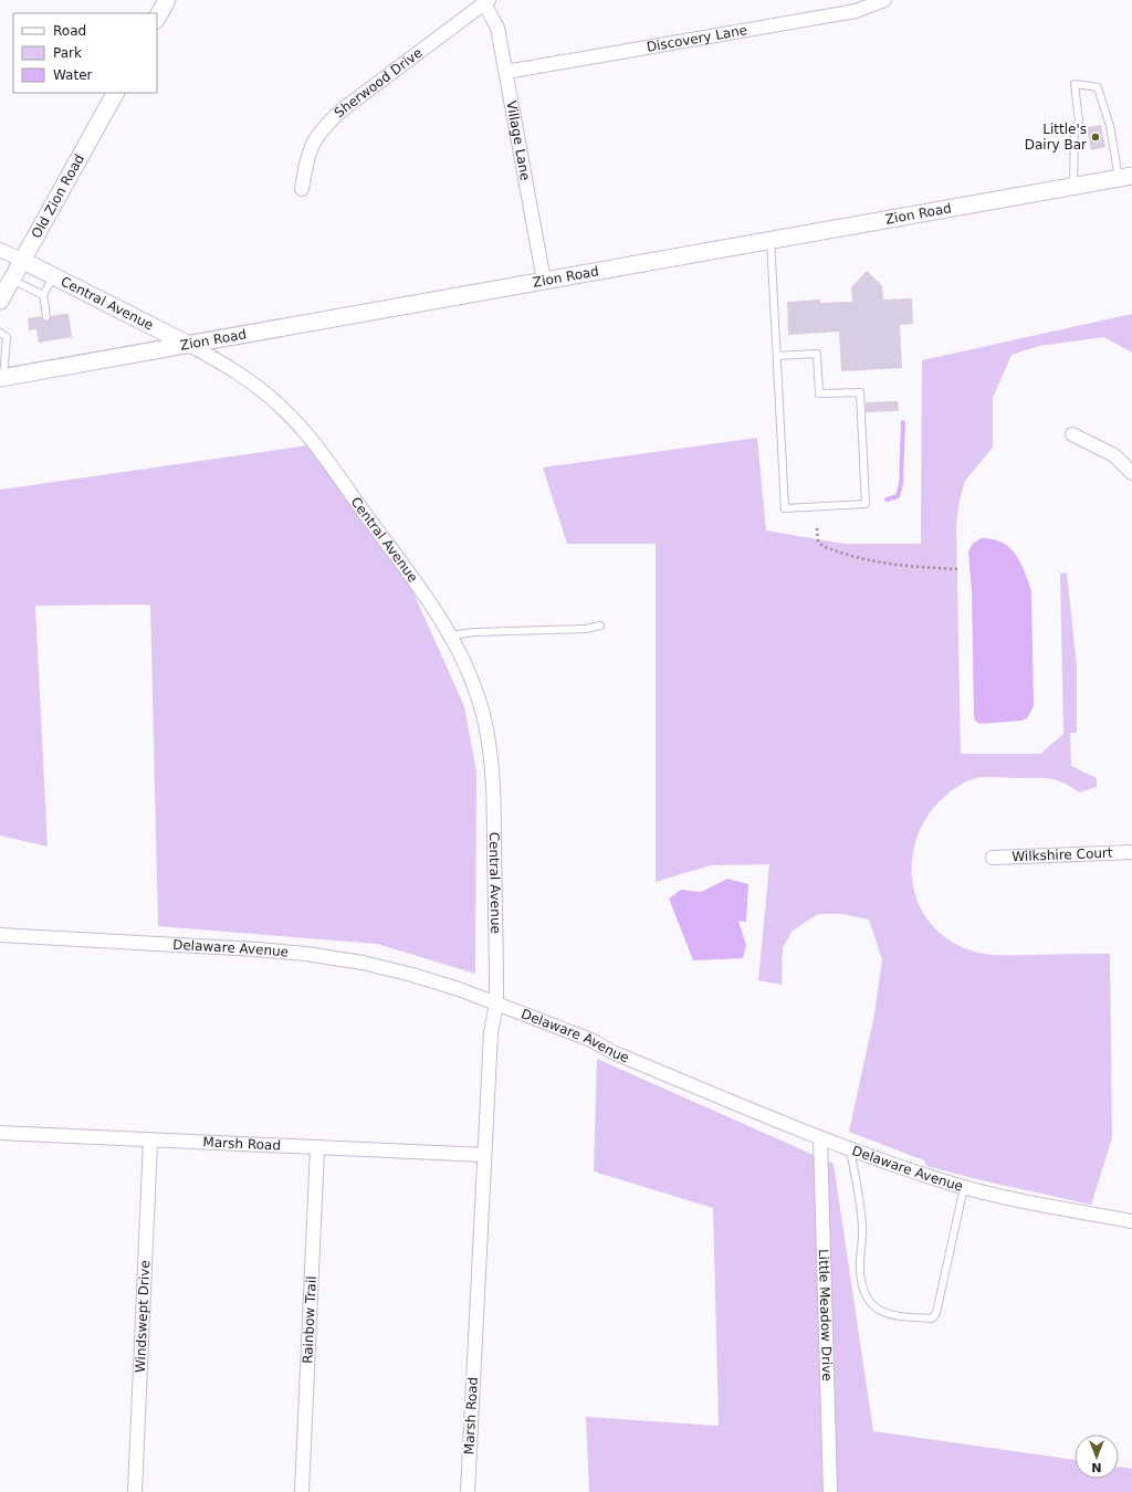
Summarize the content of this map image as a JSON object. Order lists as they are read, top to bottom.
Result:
{
  "streets": {
    "street": [
      "Discovery Lane",
      "Sherwood Drive",
      "Village Lane",
      "Old Zion Road",
      "Zion Road",
      "Central Avenue",
      "Wilkshire Court",
      "Delaware Avenue",
      "Marsh Road",
      "Little Meadow Drive",
      "Windswept Drive",
      "Rainbow Trail"
    ]
  },
  "crossings": [
    ["Discovery Lane", "Village Lane"],
    ["Sherwood Drive", "Village Lane"],
    ["Village Lane", "Zion Road"],
    ["Old Zion Road", "Central Avenue"],
    ["Zion Road", "Central Avenue"],
    ["Central Avenue", "Delaware Avenue"],
    ["Central Avenue", "Marsh Road"],
    ["Delaware Avenue", "Marsh Road"],
    ["Delaware Avenue", "Little Meadow Drive"],
    ["Marsh Road", "Windswept Drive"],
    ["Marsh Road", "Rainbow Trail"]
  ],
  "places": ["Little's Dairy Bar"],
  "legend": ["Road", "Park", "Water"],
  "north": "bottom"
}
